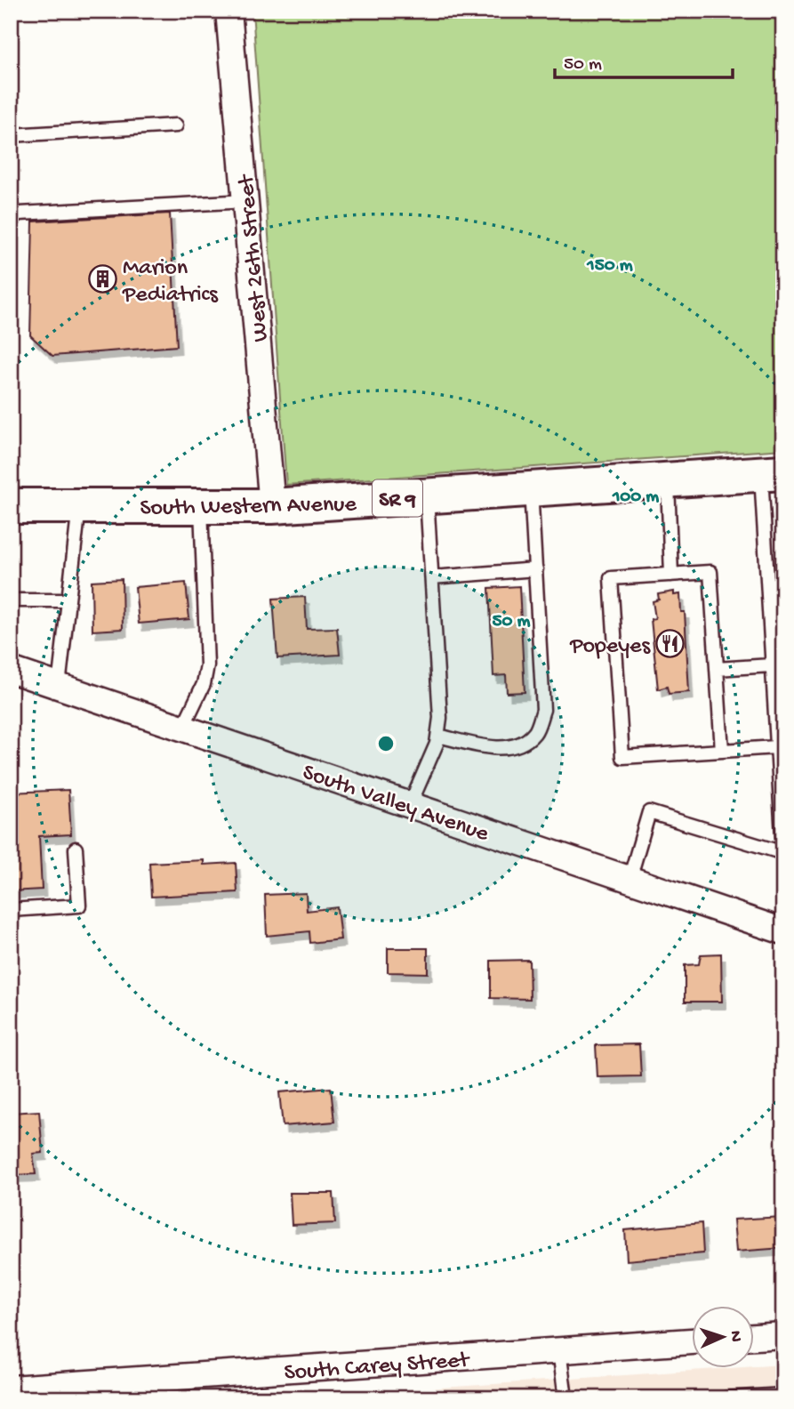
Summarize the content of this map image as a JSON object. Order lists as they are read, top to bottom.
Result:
{
  "streets": {
    "highway": ["SR 9", "South Western Avenue"],
    "street": ["West 26th Street", "South Valley Avenue", "South Carey Street"]
  },
  "crossings": [
    ["West 26th Street", "South Western Avenue"]
  ],
  "places": {
    "building": ["Marion Pediatrics"],
    "restaurant": ["Popeyes"]
  },
  "scale_bar": "50 m",
  "north": "right",
  "rings": ["150 m", "100 m", "50 m"]
}
